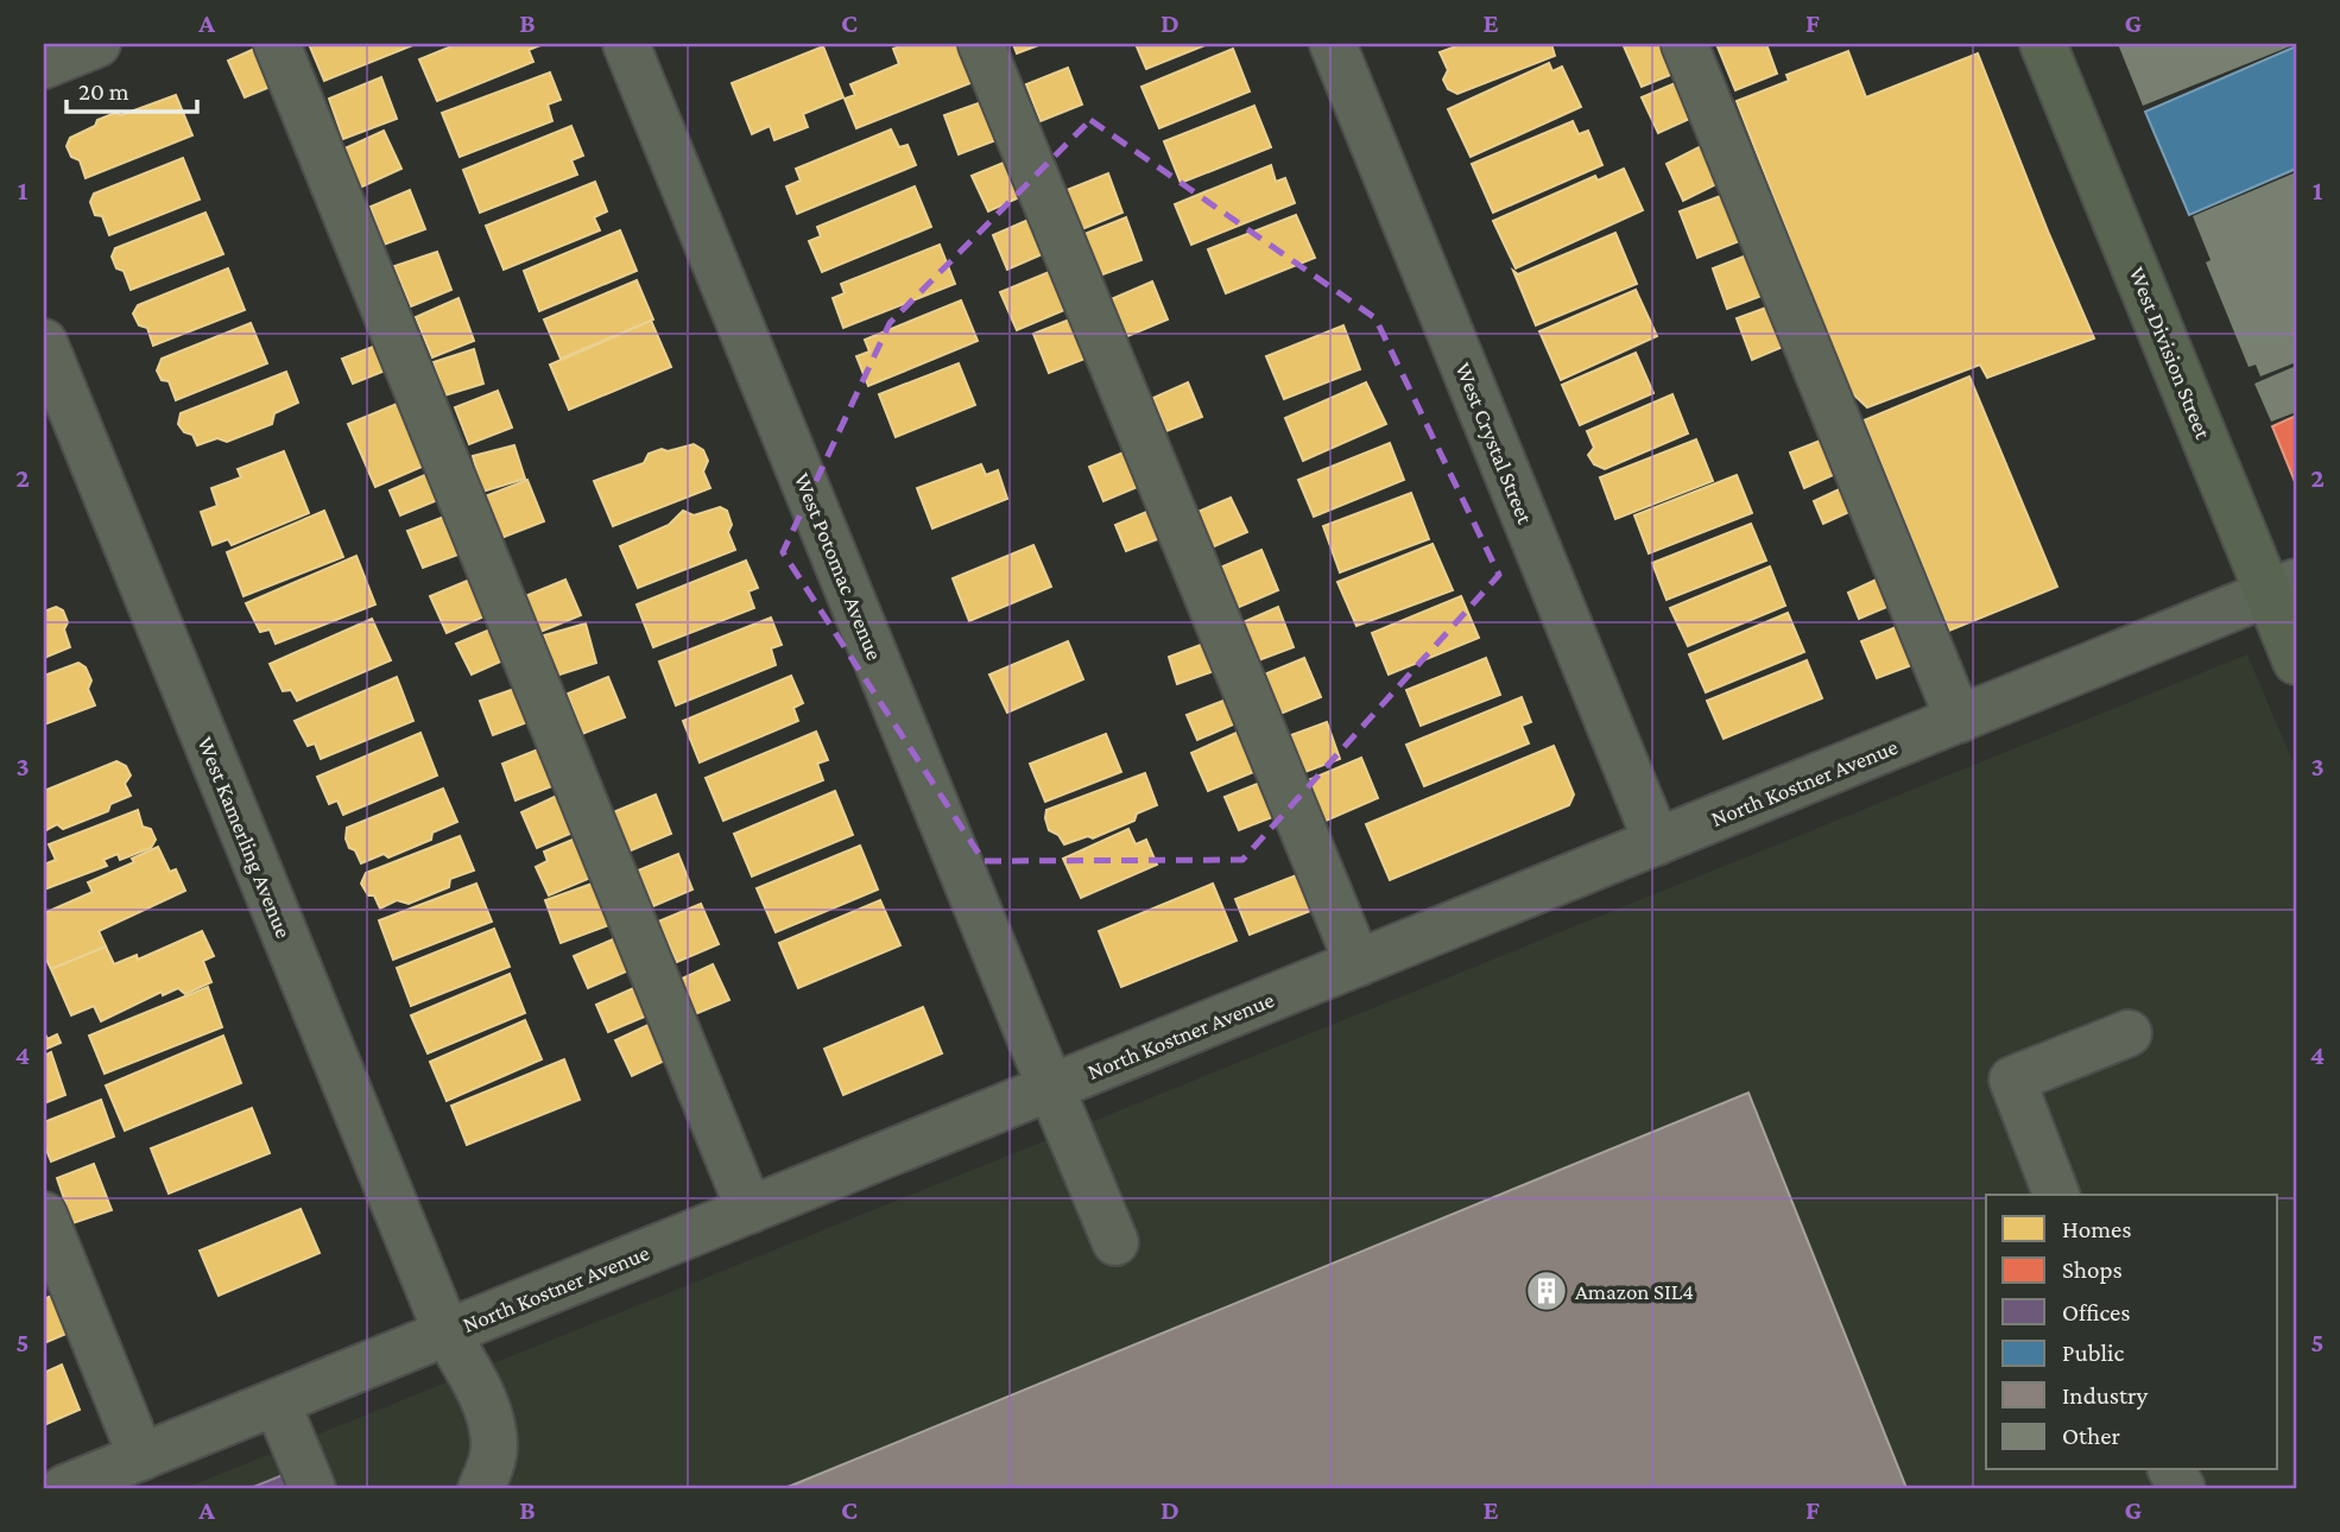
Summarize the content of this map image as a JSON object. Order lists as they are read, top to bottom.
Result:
{
  "streets": {
    "main road": ["West Division Street"],
    "street": [
      "West Crystal Street",
      "West Potomac Avenue",
      "North Kostner Avenue",
      "West Kamerling Avenue"
    ]
  },
  "crossings": [
    ["West Division Street", "North Kostner Avenue"],
    ["West Crystal Street", "North Kostner Avenue"],
    ["West Potomac Avenue", "North Kostner Avenue"],
    ["North Kostner Avenue", "West Kamerling Avenue"]
  ],
  "places": {
    "building": ["Amazon SIL4"]
  },
  "legend": [
    "Homes",
    "Shops",
    "Offices",
    "Public",
    "Industry",
    "Other"
  ],
  "scale_bar": "20 m",
  "grid": {
    "columns": [
      "A",
      "B",
      "C",
      "D",
      "E",
      "F",
      "G"
    ],
    "rows": [
      "1",
      "2",
      "3",
      "4",
      "5"
    ]
  }
}
